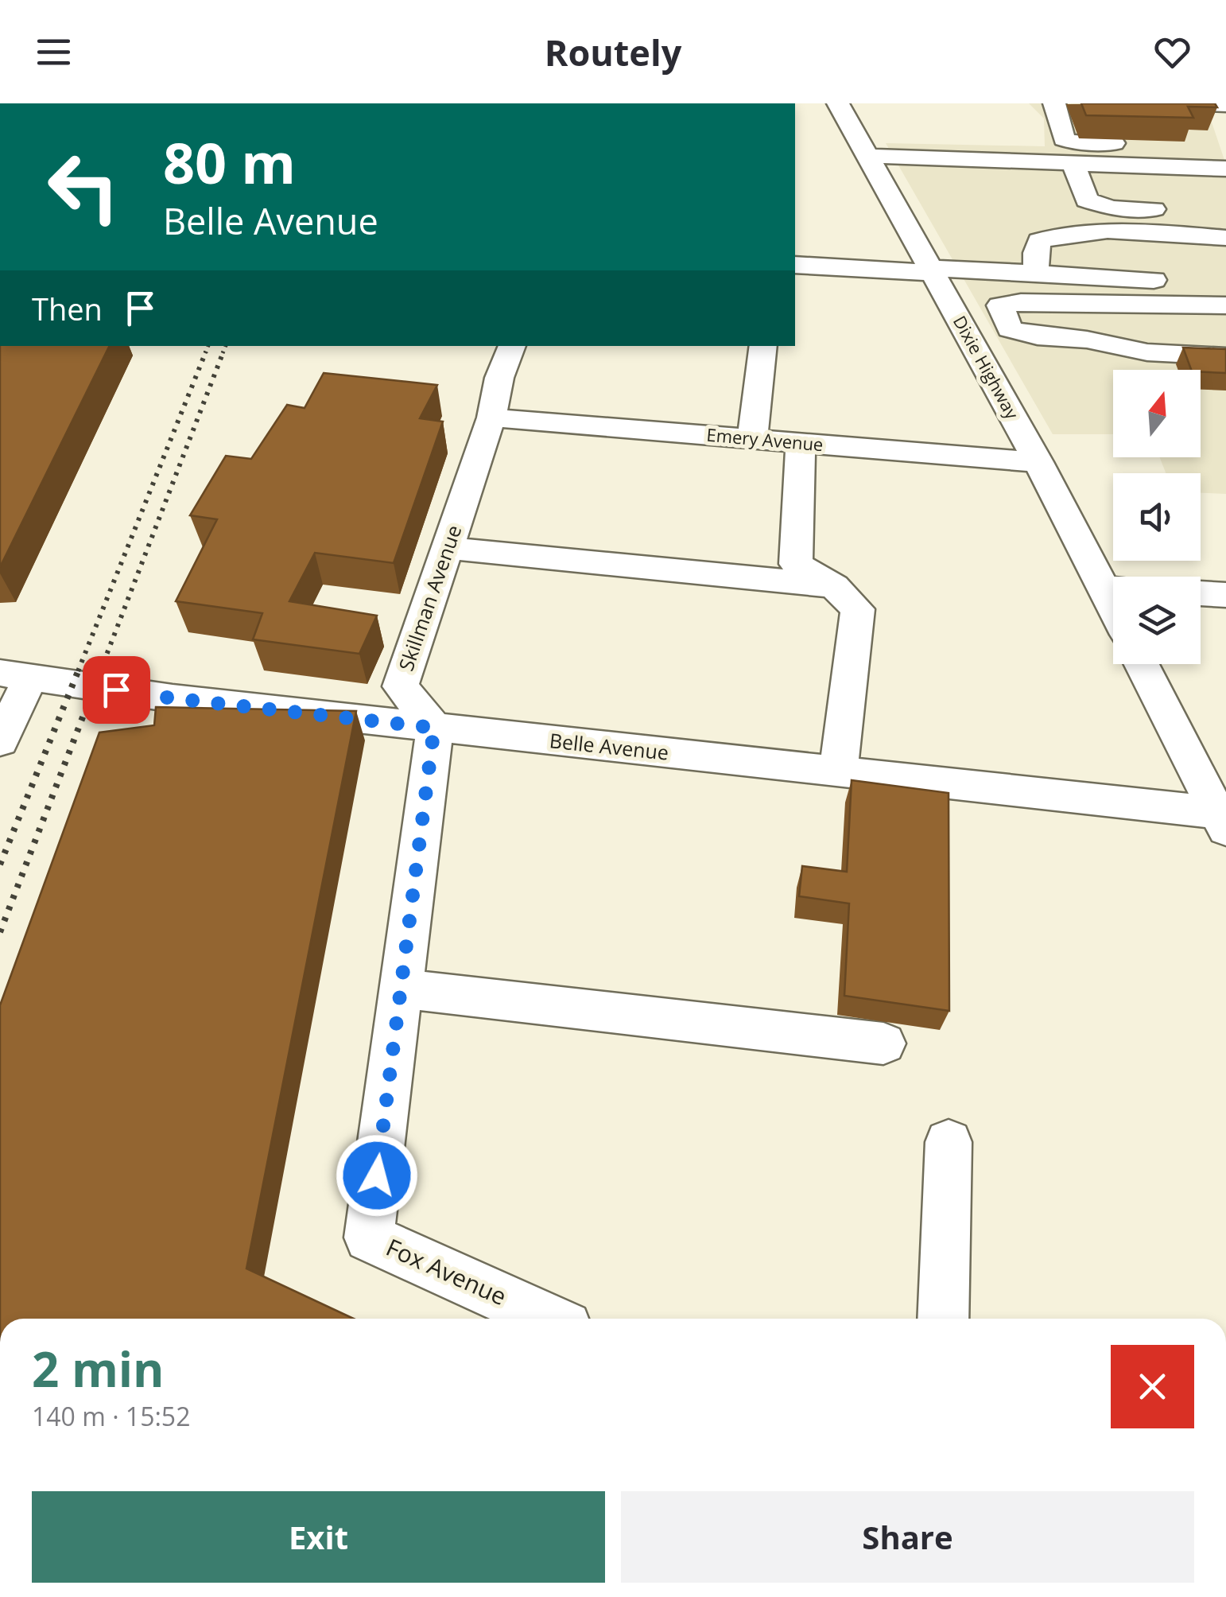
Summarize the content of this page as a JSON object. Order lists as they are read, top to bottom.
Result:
{
  "streets": {
    "street": [
      "Dixie Highway",
      "Emery Avenue",
      "Skillman Avenue",
      "Belle Avenue",
      "Fox Avenue"
    ]
  },
  "crossings": [
    ["Dixie Highway", "Emery Avenue"],
    ["Emery Avenue", "Skillman Avenue"],
    ["Skillman Avenue", "Belle Avenue"]
  ],
  "north": "top",
  "page": {
    "header": "Routely",
    "turn": ["80 m", "Belle Avenue"],
    "then": "Then",
    "heading": ["2 min", "140 m · 15:52"],
    "buttons": ["Exit", "Share"]
  }
}
